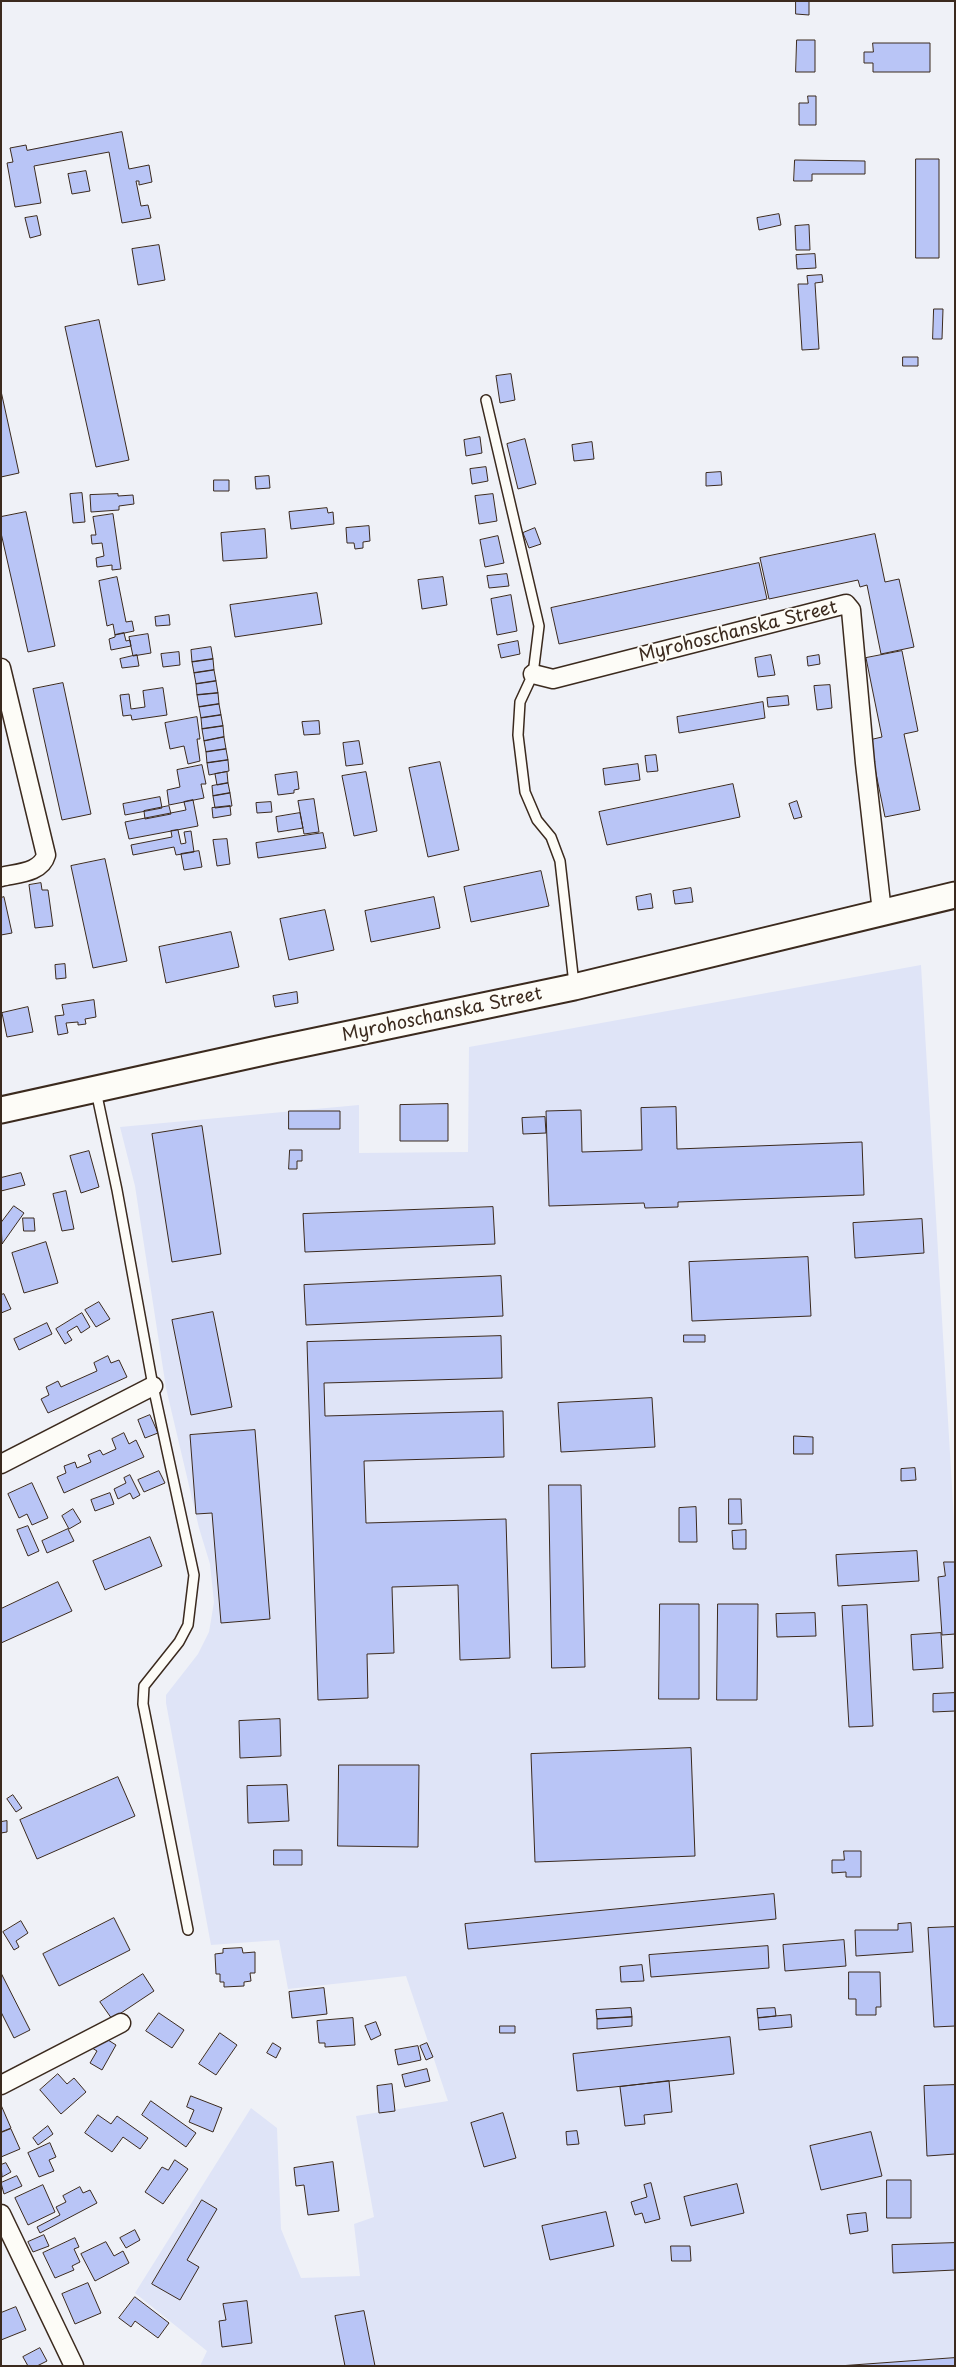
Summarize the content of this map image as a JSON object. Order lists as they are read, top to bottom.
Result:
{
  "streets": {
    "main road": ["Myrohoschanska Street"]
  }
}
